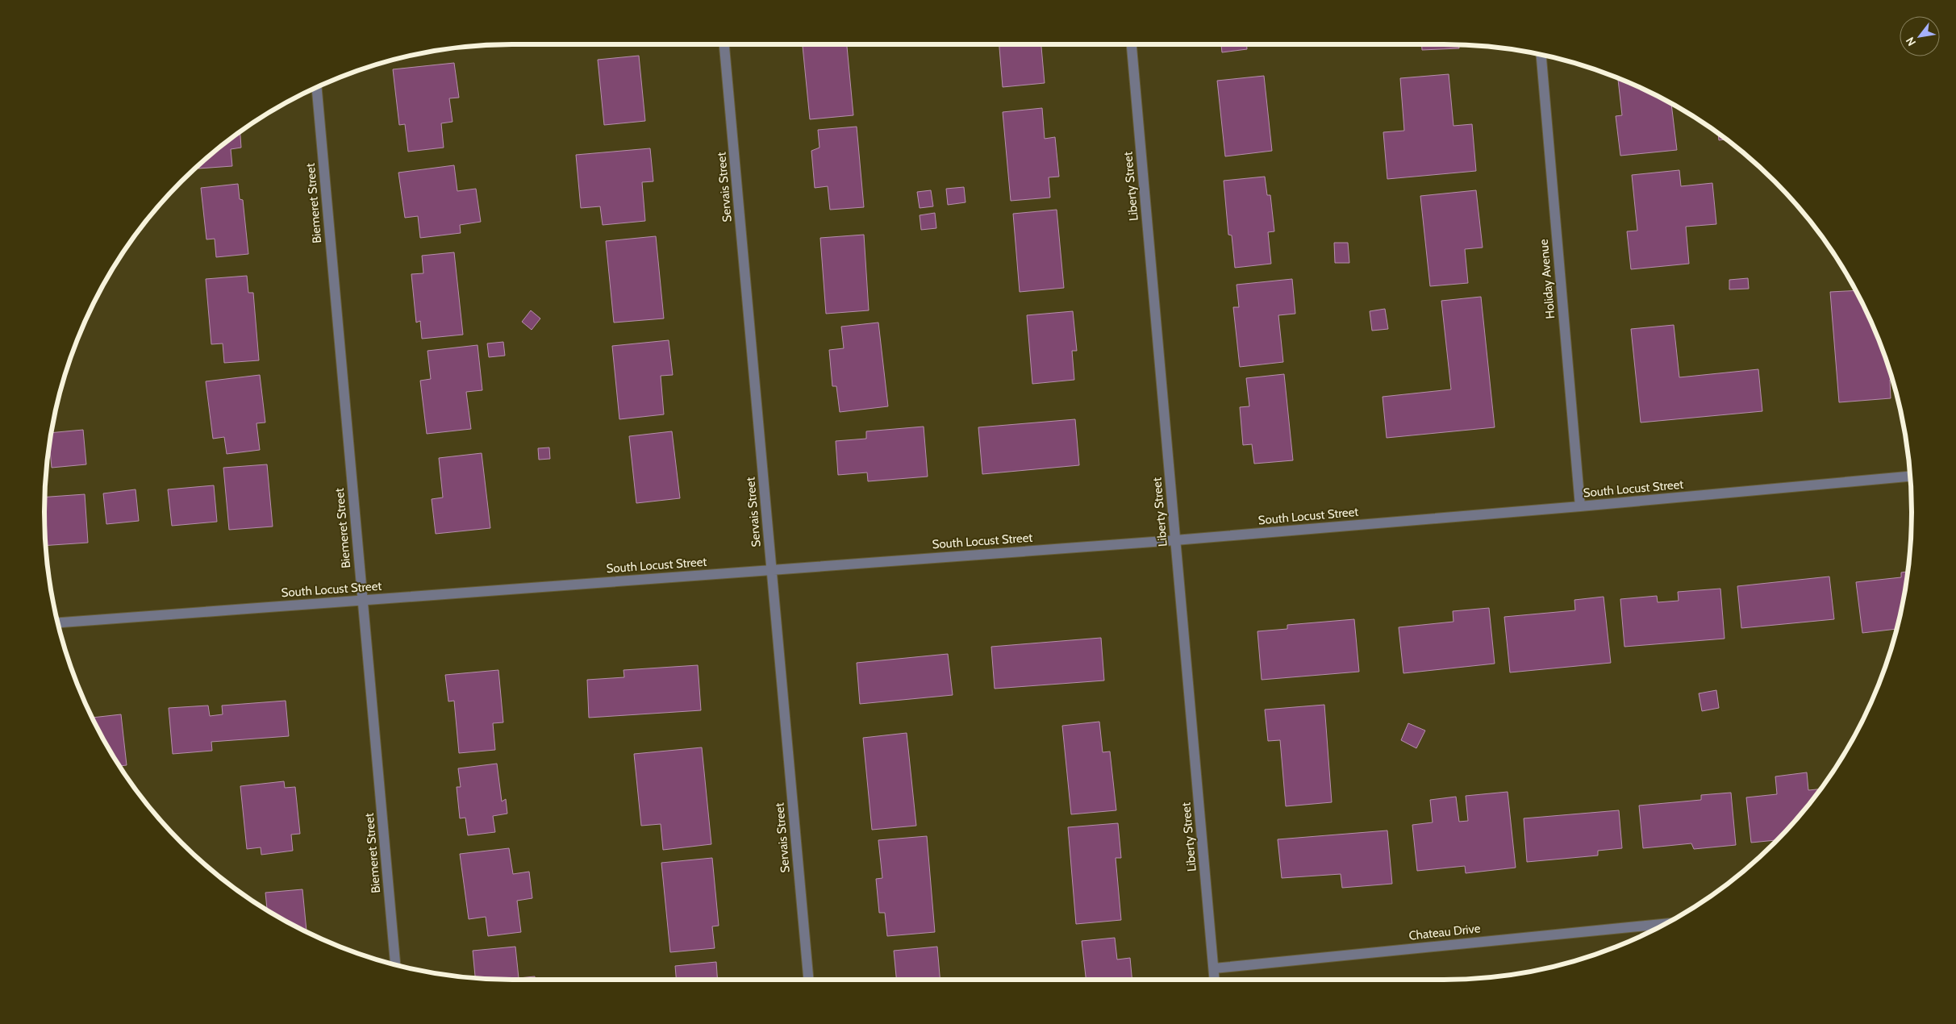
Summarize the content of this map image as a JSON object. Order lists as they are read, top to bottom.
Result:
{
  "streets": {
    "street": [
      "Liberty Street",
      "Servais Street",
      "Biemeret Street",
      "Holiday Avenue",
      "South Locust Street",
      "Chateau Drive"
    ]
  },
  "crossings": [
    ["Liberty Street", "South Locust Street"],
    ["Liberty Street", "Chateau Drive"],
    ["Servais Street", "South Locust Street"],
    ["Biemeret Street", "South Locust Street"],
    ["Holiday Avenue", "South Locust Street"]
  ],
  "north": "bottom left"
}
